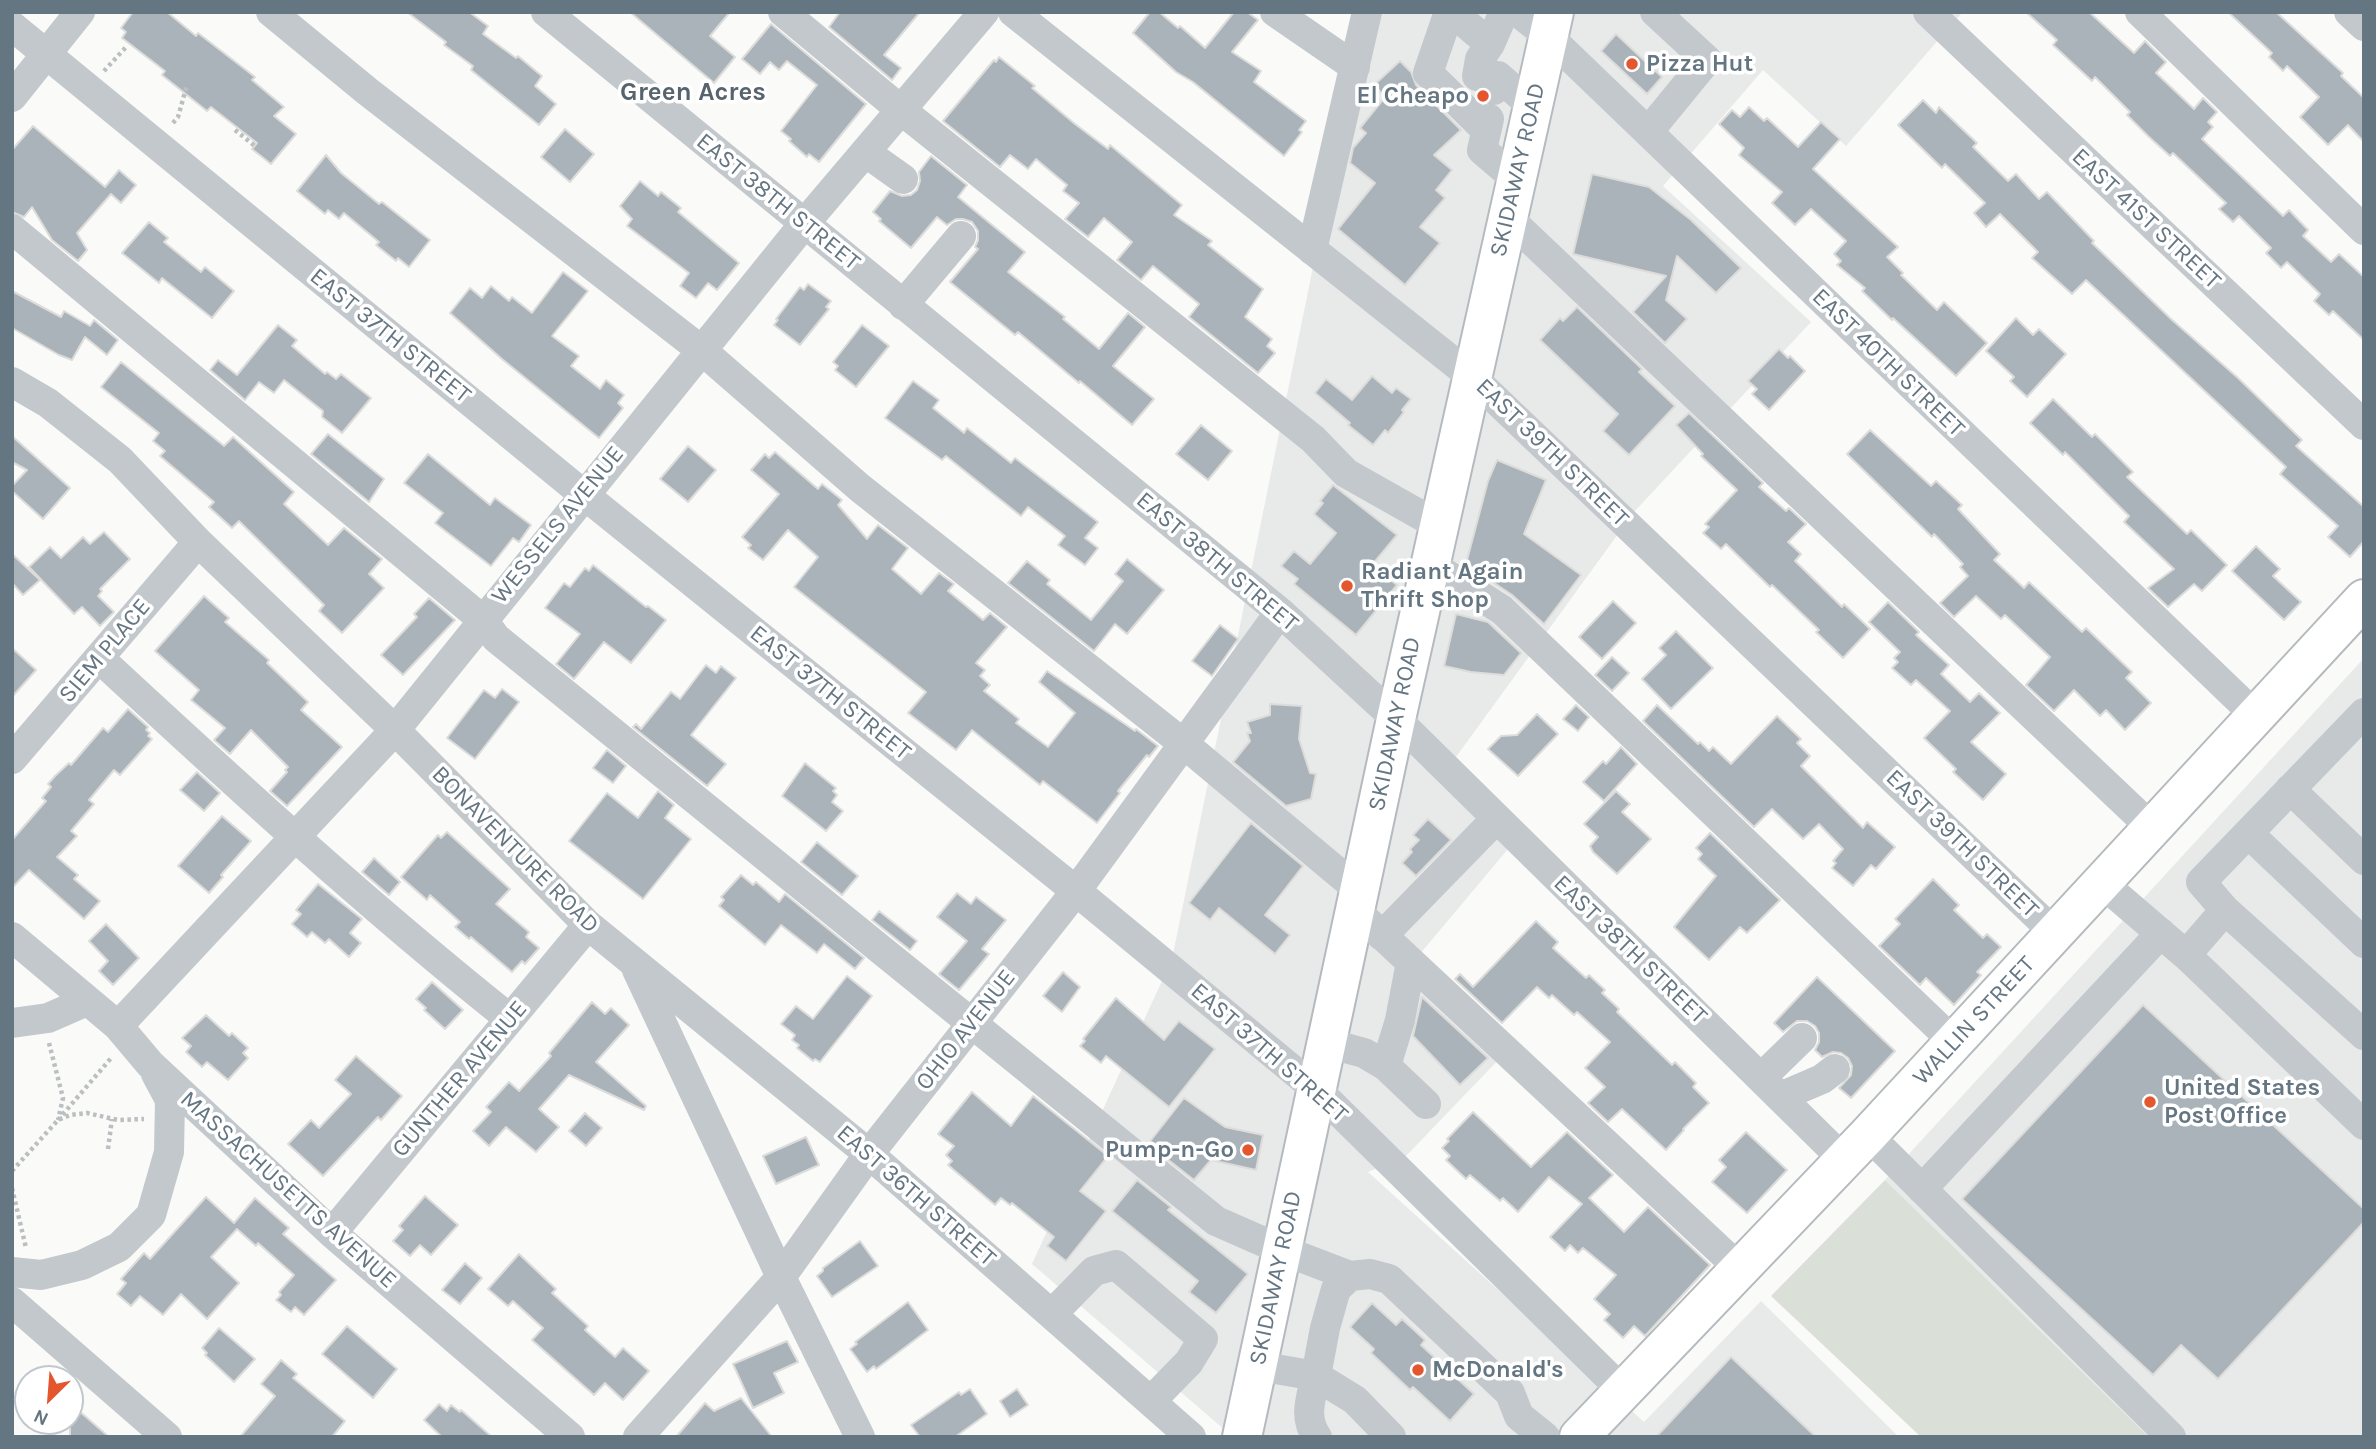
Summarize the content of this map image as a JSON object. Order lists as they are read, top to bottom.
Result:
{
  "streets": {
    "main road": ["SKIDAWAY ROAD", "WALLIN STREET"],
    "street": [
      "EAST 38TH STREET",
      "EAST 41ST STREET",
      "EAST 37TH STREET",
      "EAST 40TH STREET",
      "EAST 39TH STREET",
      "WESSELS AVENUE",
      "SIEM PLACE",
      "BONAVENTURE ROAD",
      "OHIO AVENUE",
      "GUNTHER AVENUE",
      "MASSACHUSETTS AVENUE",
      "EAST 36TH STREET"
    ]
  },
  "crossings": [
    ["SKIDAWAY ROAD", "EAST 38TH STREET"],
    ["SKIDAWAY ROAD", "EAST 37TH STREET"],
    ["SKIDAWAY ROAD", "EAST 40TH STREET"],
    ["SKIDAWAY ROAD", "EAST 39TH STREET"],
    ["EAST 38TH STREET", "WESSELS AVENUE"],
    ["EAST 38TH STREET", "WALLIN STREET"],
    ["EAST 38TH STREET", "OHIO AVENUE"],
    ["EAST 37TH STREET", "WESSELS AVENUE"],
    ["EAST 37TH STREET", "WALLIN STREET"],
    ["EAST 37TH STREET", "OHIO AVENUE"],
    ["EAST 40TH STREET", "WALLIN STREET"],
    ["EAST 39TH STREET", "WALLIN STREET"],
    ["WESSELS AVENUE", "BONAVENTURE ROAD"],
    ["WESSELS AVENUE", "MASSACHUSETTS AVENUE"],
    ["SIEM PLACE", "BONAVENTURE ROAD"],
    ["BONAVENTURE ROAD", "OHIO AVENUE"],
    ["BONAVENTURE ROAD", "GUNTHER AVENUE"],
    ["BONAVENTURE ROAD", "EAST 36TH STREET"],
    ["OHIO AVENUE", "EAST 36TH STREET"],
    ["GUNTHER AVENUE", "MASSACHUSETTS AVENUE"]
  ],
  "districts": ["Green Acres"],
  "places": [
    "Pizza Hut",
    "El Cheapo",
    "Radiant Again Thrift Shop",
    "United States Post Office",
    "Pump-n-Go",
    "McDonald's"
  ],
  "north": "bottom left"
}
